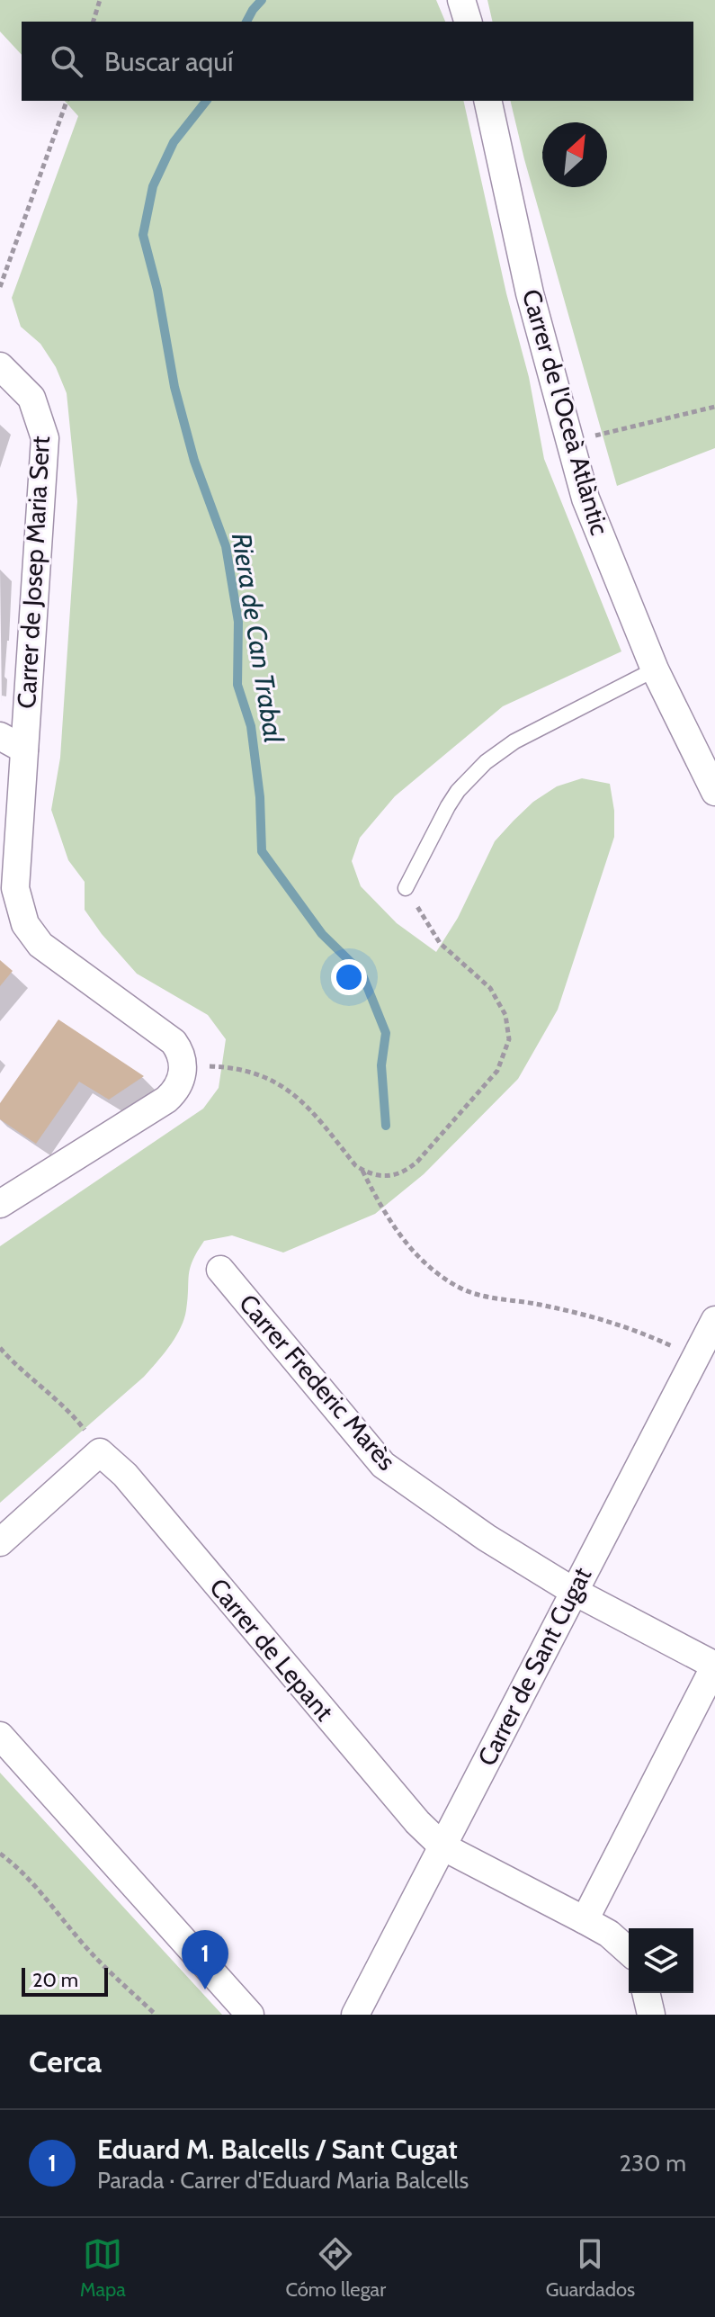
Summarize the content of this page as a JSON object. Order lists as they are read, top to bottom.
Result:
{
  "streets": {
    "street": [
      "Carrer de l'Oceà Atlàntic",
      "Carrer de Josep Maria Sert",
      "Carrer Frederic Marès",
      "Carrer de Lepant",
      "Carrer de Sant Cugat"
    ]
  },
  "crossings": [
    ["Carrer Frederic Marès", "Carrer de Sant Cugat"],
    ["Carrer de Lepant", "Carrer de Sant Cugat"]
  ],
  "water": ["Riera de Can Trabal"],
  "scale_bar": "20 m",
  "north": "top right",
  "page": {
    "search": "Buscar aquí",
    "pins": "1",
    "scale": "20 m",
    "heading": "Cerca",
    "list": [
      {
        "mark": "1",
        "name": "Eduard M. Balcells / Sant Cugat",
        "note": "Parada · Carrer d'Eduard Maria Balcells",
        "value": "230 m"
      }
    ],
    "nav": ["Mapa", "Cómo llegar", "Guardados"]
  }
}
